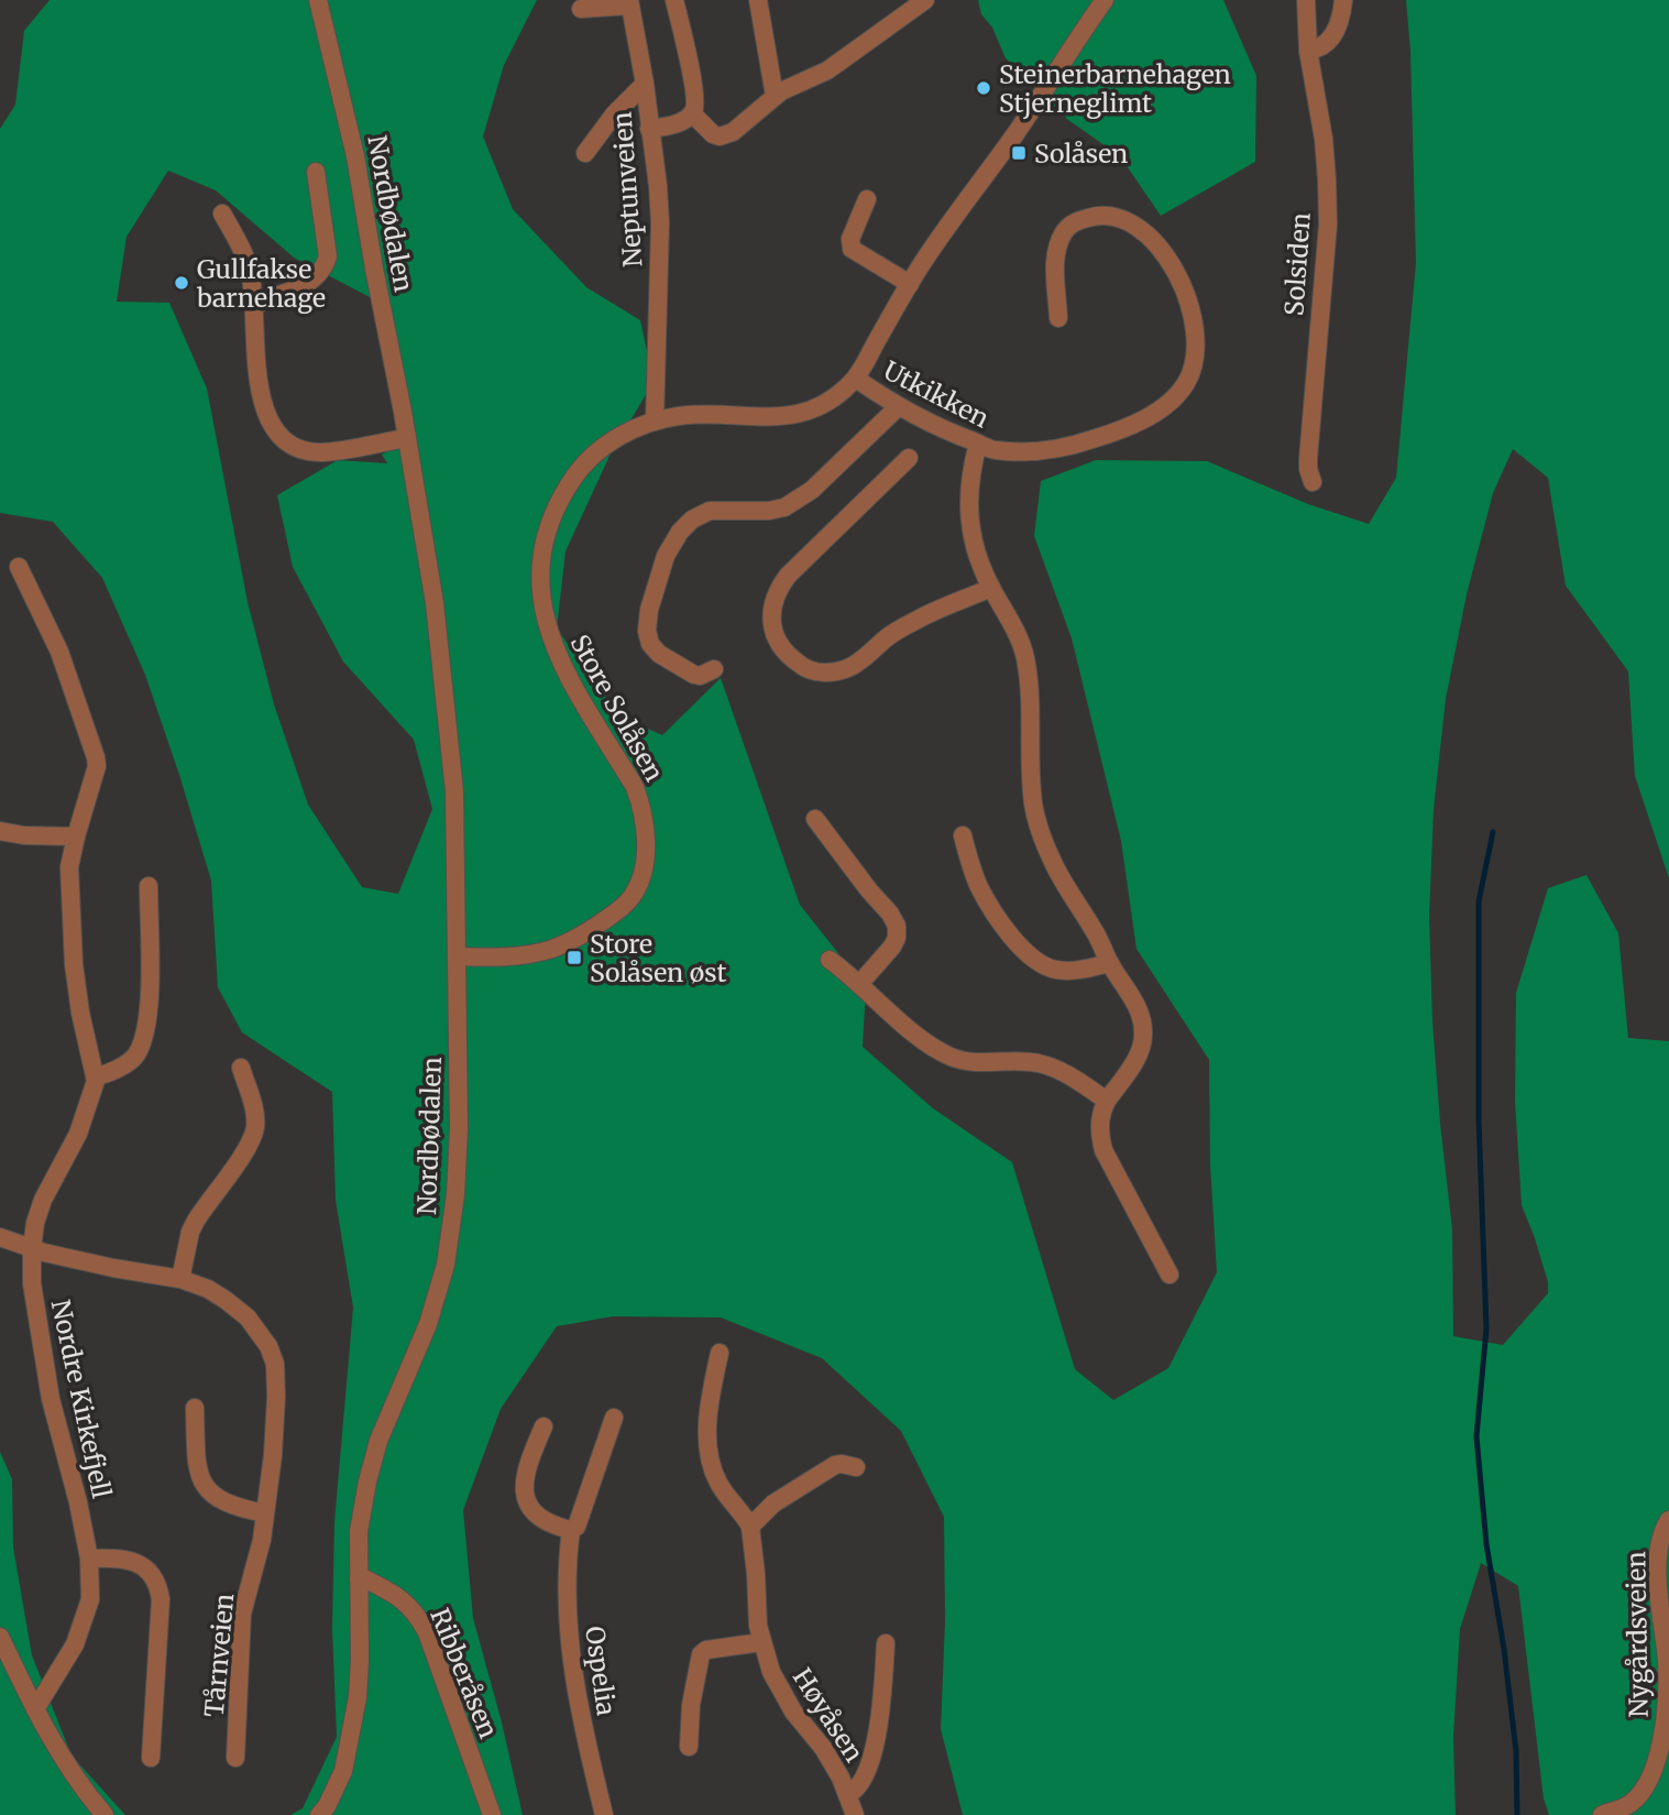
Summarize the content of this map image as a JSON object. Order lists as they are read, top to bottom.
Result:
{
  "streets": {
    "street": [
      "Neptunveien",
      "Nordbødalen",
      "Solsiden",
      "Utkikken",
      "Store Solåsen",
      "Nordre Kirkefjell",
      "Nygårdsveien",
      "Tårnveien",
      "Ospelia",
      "Ribberåsen",
      "Høyåsen"
    ]
  },
  "crossings": [
    ["Neptunveien", "Store Solåsen"],
    ["Nordbødalen", "Store Solåsen"],
    ["Nordbødalen", "Ribberåsen"],
    ["Utkikken", "Store Solåsen"],
    ["Nordre Kirkefjell", "Tårnveien"]
  ],
  "places": {
    "other": ["Steinerbarnehagen Stjerneglimt", "Gullfakse barnehage"],
    "transit": ["Solåsen", "Store Solåsen øst"]
  }
}
